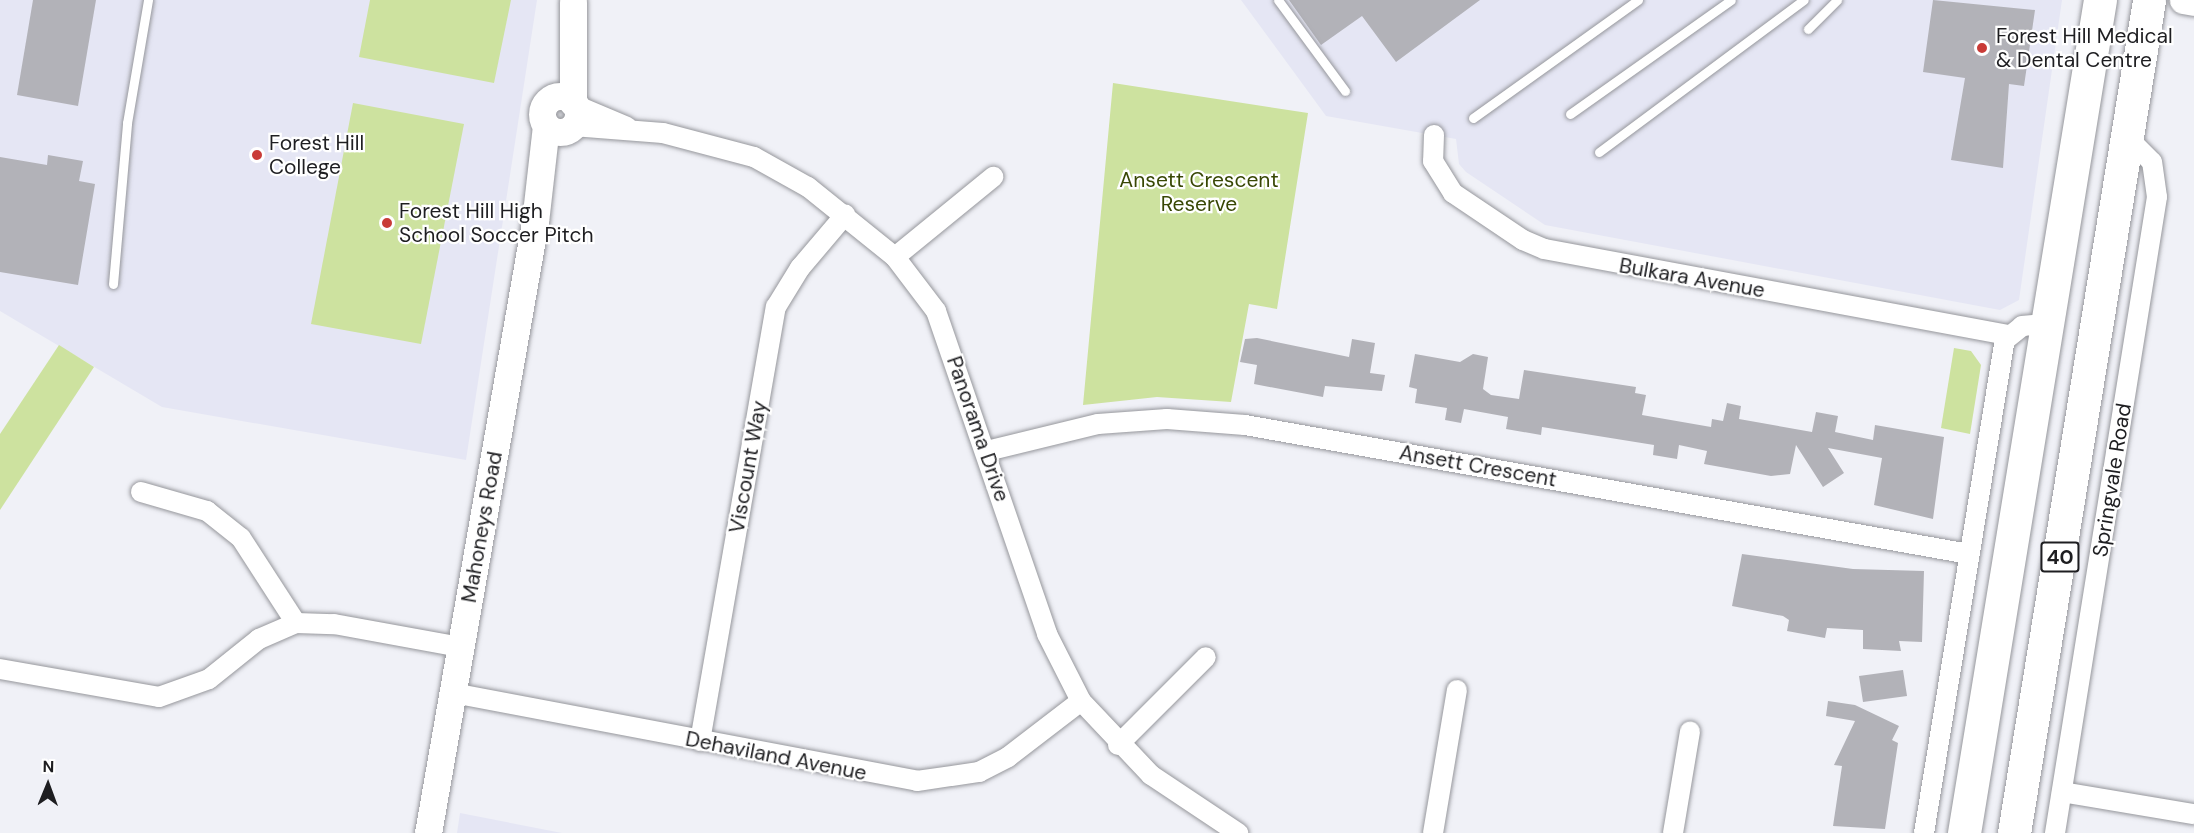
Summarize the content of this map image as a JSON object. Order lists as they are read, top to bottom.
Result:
{
  "streets": {
    "highway": ["Springvale Road", "40"],
    "main road": ["Mahoneys Road"],
    "street": [
      "Bulkara Avenue",
      "Panorama Drive",
      "Ansett Crescent",
      "Viscount Way",
      "Dehaviland Avenue"
    ]
  },
  "crossings": [
    ["Panorama Drive", "Ansett Crescent"],
    ["Panorama Drive", "Viscount Way"],
    ["Panorama Drive", "Mahoneys Road"],
    ["Panorama Drive", "Dehaviland Avenue"],
    ["Viscount Way", "Dehaviland Avenue"],
    ["Mahoneys Road", "Dehaviland Avenue"]
  ],
  "parks": ["Ansett Crescent Reserve"],
  "places": ["Forest Hill Medical & Dental Centre", "Forest Hill College", "Forest Hill High School Soccer Pitch"],
  "north": "top"
}
